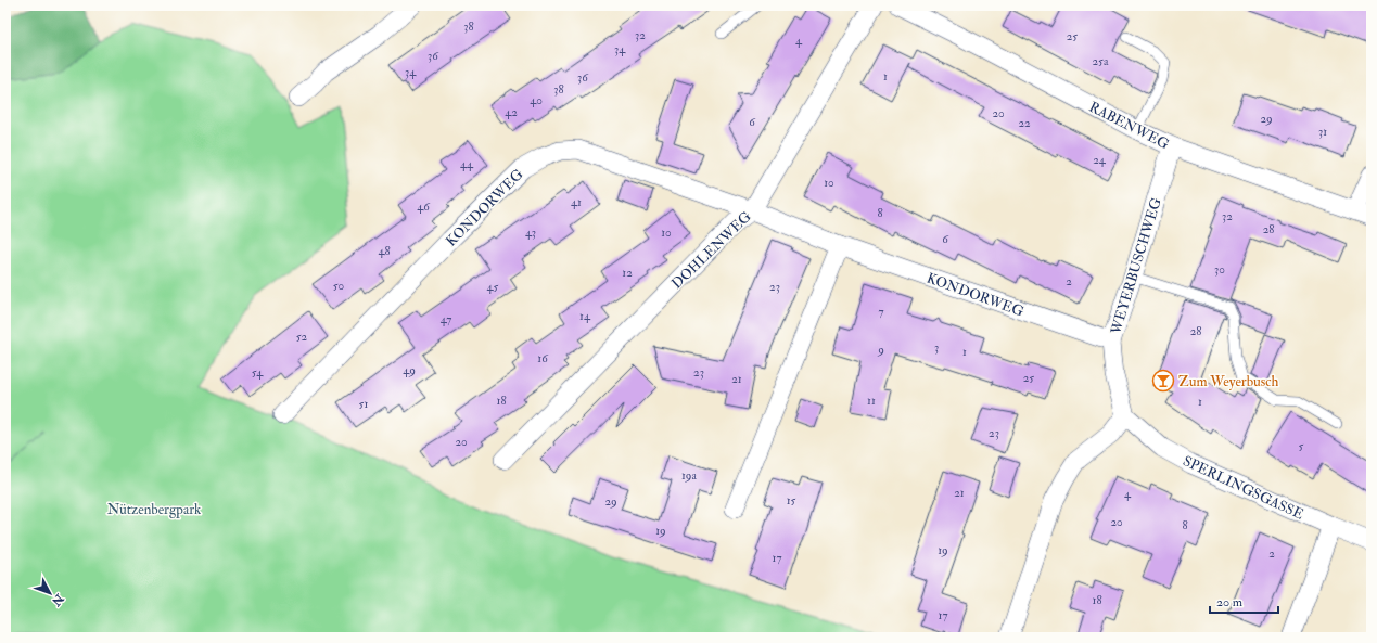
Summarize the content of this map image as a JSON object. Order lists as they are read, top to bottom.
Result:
{
  "streets": {
    "street": [
      "RABENWEG",
      "KONDORWEG",
      "DOHLENWEG",
      "WEYERBUSCHWEG",
      "SPERLINGSGASSE"
    ]
  },
  "crossings": [
    ["RABENWEG", "WEYERBUSCHWEG"],
    ["KONDORWEG", "DOHLENWEG"],
    ["KONDORWEG", "WEYERBUSCHWEG"],
    ["WEYERBUSCHWEG", "SPERLINGSGASSE"]
  ],
  "parks": ["Nützenbergpark"],
  "places": {
    "bar": ["Zum Weyerbusch"]
  },
  "house_numbers": [
    "38",
    "32",
    "25",
    "4",
    "34",
    "36",
    "25a",
    "34",
    "1",
    "36",
    "38",
    "40",
    "42",
    "20",
    "29",
    "6",
    "22",
    "31",
    "24",
    "44",
    "10",
    "41",
    "46",
    "8",
    "32",
    "28",
    "43",
    "10",
    "6",
    "48",
    "30",
    "12",
    "2",
    "50",
    "45",
    "23",
    "7",
    "14",
    "47",
    "28",
    "52",
    "3",
    "9",
    "1",
    "16",
    "49",
    "54",
    "23",
    "25",
    "21",
    "18",
    "11",
    "1",
    "51",
    "23",
    "20",
    "5",
    "19a",
    "21",
    "4",
    "15",
    "29",
    "20",
    "8",
    "19",
    "19",
    "2",
    "17",
    "18",
    "17"
  ],
  "scale_bar": "20 m",
  "north": "bottom right"
}
